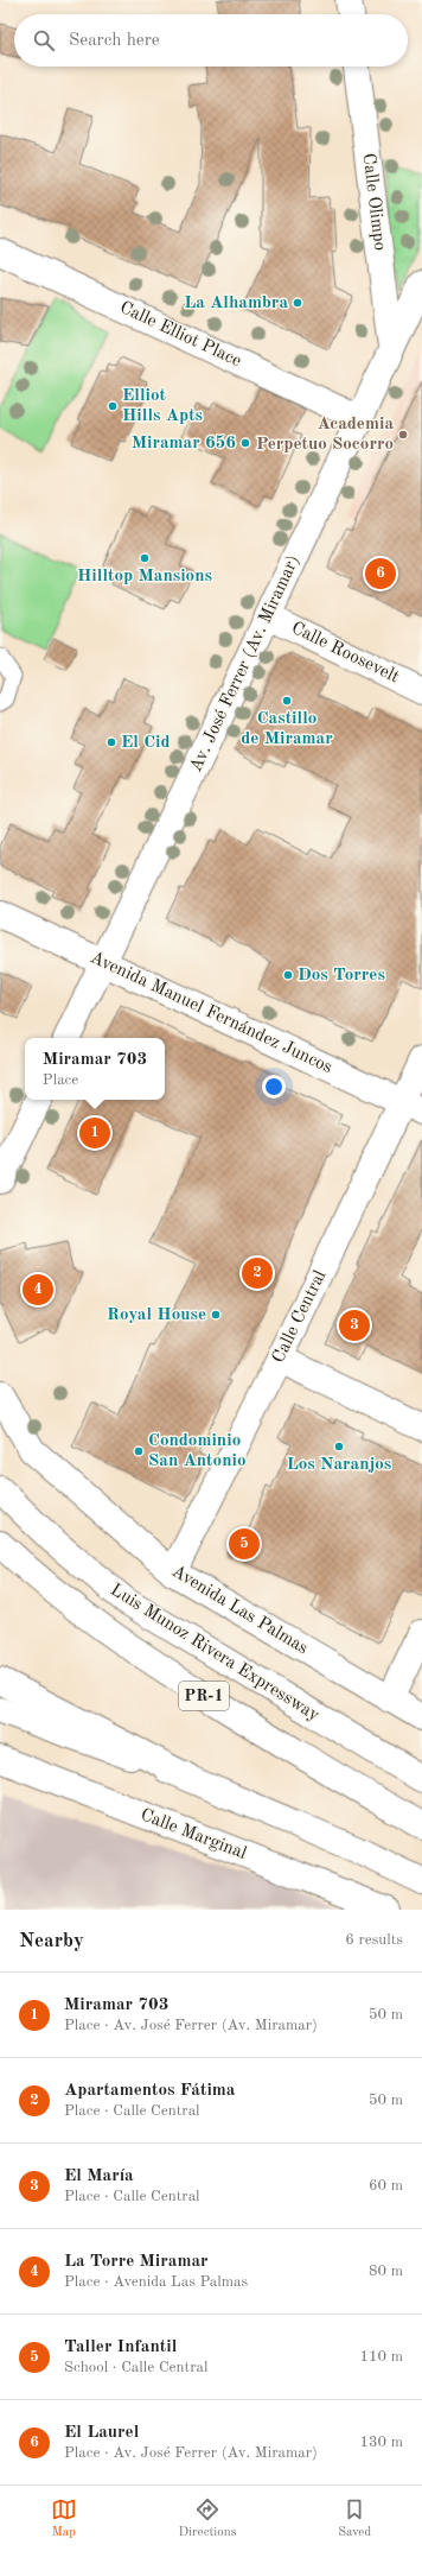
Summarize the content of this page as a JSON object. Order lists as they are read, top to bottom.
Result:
{
  "streets": {
    "main road": [
      "Calle Olimpo",
      "Calle Elliot Place",
      "Calle Roosevelt",
      "Av. José Ferrer (Av. Miramar)",
      "Avenida Manuel Fernández Juncos",
      "Calle Central",
      "Avenida Las Palmas",
      "Luis Munoz Rivera Expressway",
      "PR-1",
      "Calle Marginal"
    ]
  },
  "crossings": [
    ["Calle Olimpo", "Av. José Ferrer (Av. Miramar)"],
    ["Calle Elliot Place", "Av. José Ferrer (Av. Miramar)"],
    ["Calle Roosevelt", "Av. José Ferrer (Av. Miramar)"],
    ["Av. José Ferrer (Av. Miramar)", "Avenida Manuel Fernández Juncos"],
    ["Avenida Manuel Fernández Juncos", "Calle Central"],
    ["Calle Central", "Avenida Las Palmas"]
  ],
  "places": [
    "La Alhambra",
    "Elliot Hills Apts",
    "Academia Perpetuo Socorro",
    "Miramar 656",
    "Hilltop Mansions",
    "Castillo de Miramar",
    "El Cid",
    "Dos Torres",
    "Royal House",
    "Los Naranjos",
    "Condominio San Antonio"
  ],
  "page": {
    "search": "Search here",
    "pins": [
      "6",
      "1",
      "2",
      "4",
      "3",
      "5"
    ],
    "popup": ["Miramar 703", "Place"],
    "heading": ["Nearby", "6 results"],
    "list": [
      {
        "mark": "1",
        "name": "Miramar 703",
        "note": "Place · Av. José Ferrer (Av. Miramar)",
        "value": "50 m"
      },
      {
        "mark": "2",
        "name": "Apartamentos Fátima",
        "note": "Place · Calle Central",
        "value": "50 m"
      },
      {
        "mark": "3",
        "name": "El María",
        "note": "Place · Calle Central",
        "value": "60 m"
      },
      {
        "mark": "4",
        "name": "La Torre Miramar",
        "note": "Place · Avenida Las Palmas",
        "value": "80 m"
      },
      {
        "mark": "5",
        "name": "Taller Infantil",
        "note": "School · Calle Central",
        "value": "110 m"
      },
      {
        "mark": "6",
        "name": "El Laurel",
        "note": "Place · Av. José Ferrer (Av. Miramar)",
        "value": "130 m"
      }
    ],
    "nav": ["Map", "Directions", "Saved"]
  }
}
